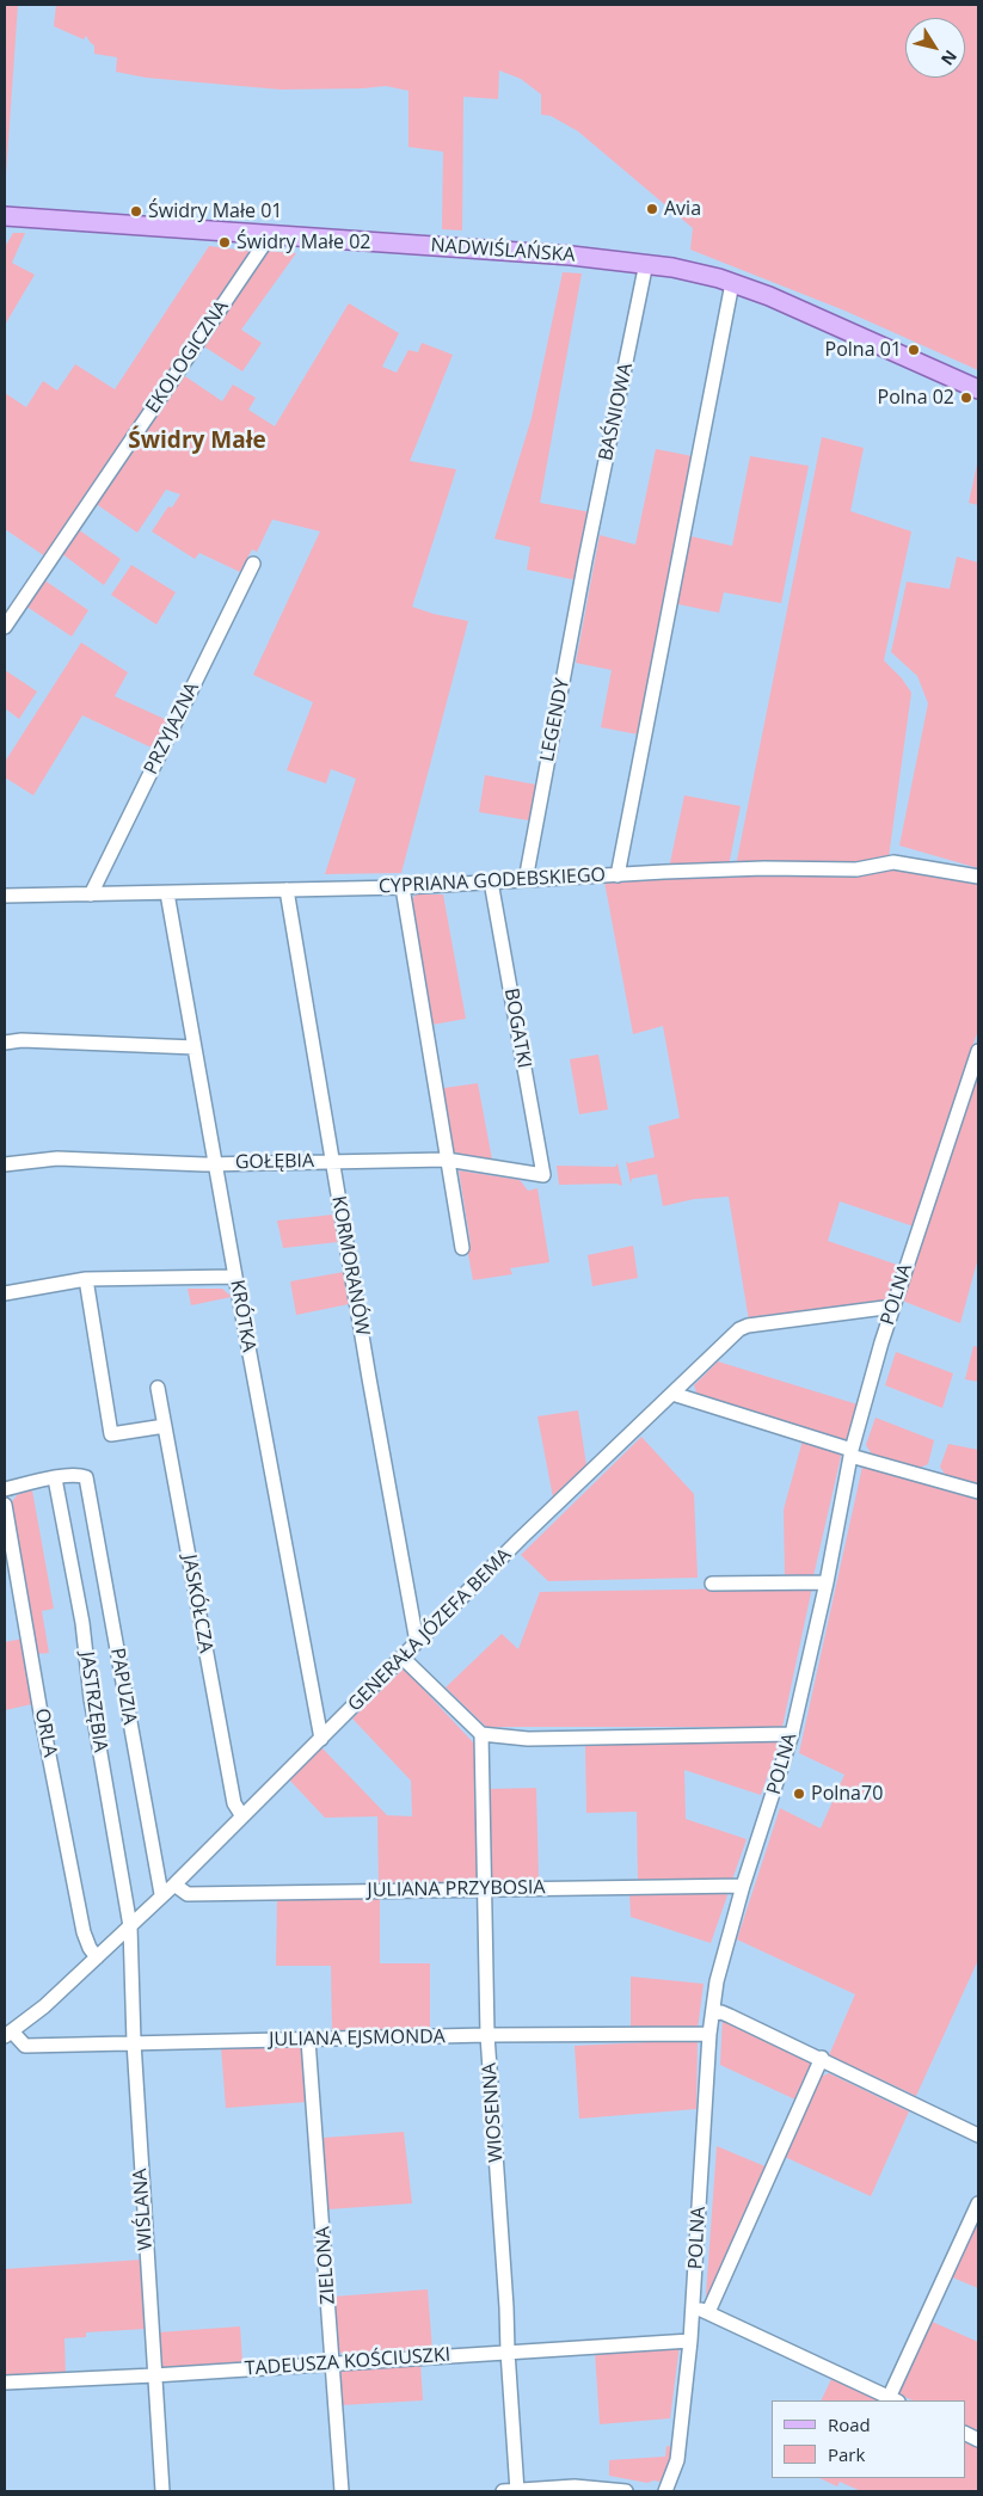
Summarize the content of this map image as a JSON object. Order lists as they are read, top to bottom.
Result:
{
  "streets": {
    "main road": ["NADWIŚLAŃSKA"],
    "street": [
      "EKOLOGICZNA",
      "BAŚNIOWA",
      "LEGENDY",
      "PRZYJAZNA",
      "CYPRIANA GODEBSKIEGO",
      "BOGATKI",
      "GOŁĘBIA",
      "KORMORANÓW",
      "POLNA",
      "KRÓTKA",
      "JASKÓŁCZA",
      "GENERAŁA JÓZEFA BEMA",
      "PAPUZIA",
      "JASTRZĘBIA",
      "ORLA",
      "JULIANA PRZYBOSIA",
      "JULIANA EJSMONDA",
      "WIOSENNA",
      "WIŚLANA",
      "ZIELONA",
      "TADEUSZA KOŚCIUSZKI"
    ]
  },
  "crossings": [
    ["NADWIŚLAŃSKA", "EKOLOGICZNA"],
    ["NADWIŚLAŃSKA", "BAŚNIOWA"],
    ["BAŚNIOWA", "LEGENDY"],
    ["LEGENDY", "CYPRIANA GODEBSKIEGO"],
    ["PRZYJAZNA", "CYPRIANA GODEBSKIEGO"],
    ["CYPRIANA GODEBSKIEGO", "BOGATKI"],
    ["CYPRIANA GODEBSKIEGO", "KORMORANÓW"],
    ["CYPRIANA GODEBSKIEGO", "KRÓTKA"],
    ["BOGATKI", "GOŁĘBIA"],
    ["GOŁĘBIA", "KORMORANÓW"],
    ["GOŁĘBIA", "KRÓTKA"],
    ["KORMORANÓW", "GENERAŁA JÓZEFA BEMA"],
    ["POLNA", "GENERAŁA JÓZEFA BEMA"],
    ["POLNA", "JULIANA PRZYBOSIA"],
    ["POLNA", "JULIANA EJSMONDA"],
    ["POLNA", "TADEUSZA KOŚCIUSZKI"],
    ["KRÓTKA", "GENERAŁA JÓZEFA BEMA"],
    ["JASKÓŁCZA", "GENERAŁA JÓZEFA BEMA"],
    ["GENERAŁA JÓZEFA BEMA", "PAPUZIA"],
    ["GENERAŁA JÓZEFA BEMA", "JASTRZĘBIA"],
    ["GENERAŁA JÓZEFA BEMA", "ORLA"],
    ["GENERAŁA JÓZEFA BEMA", "JULIANA PRZYBOSIA"],
    ["GENERAŁA JÓZEFA BEMA", "JULIANA EJSMONDA"],
    ["GENERAŁA JÓZEFA BEMA", "WIŚLANA"],
    ["PAPUZIA", "JASTRZĘBIA"],
    ["JASTRZĘBIA", "WIŚLANA"],
    ["JULIANA PRZYBOSIA", "WIOSENNA"],
    ["JULIANA EJSMONDA", "WIOSENNA"],
    ["JULIANA EJSMONDA", "WIŚLANA"],
    ["JULIANA EJSMONDA", "ZIELONA"],
    ["WIOSENNA", "TADEUSZA KOŚCIUSZKI"],
    ["WIŚLANA", "TADEUSZA KOŚCIUSZKI"],
    ["ZIELONA", "TADEUSZA KOŚCIUSZKI"]
  ],
  "districts": ["Świdry Małe"],
  "places": [
    "Avia",
    "Świdry Małe 01",
    "Świdry Małe 02",
    "Polna 01",
    "Polna 02",
    "Polna70"
  ],
  "legend": ["Road", "Park"],
  "north": "bottom right"
}
